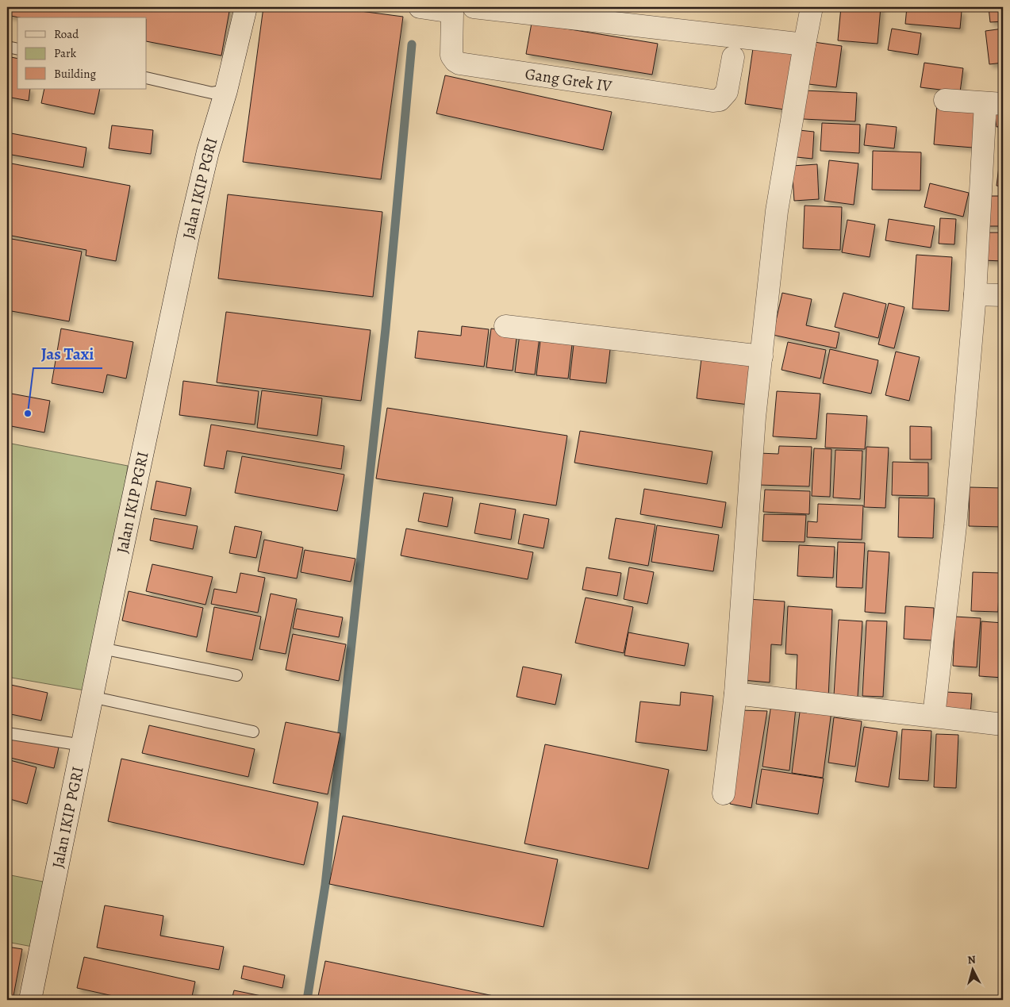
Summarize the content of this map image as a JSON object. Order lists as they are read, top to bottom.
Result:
{
  "streets": {
    "street": ["Gang Grek IV", "Jalan IKIP PGRI"]
  },
  "places": ["Jas Taxi"],
  "legend": ["Road", "Park", "Building"],
  "north": "top"
}
